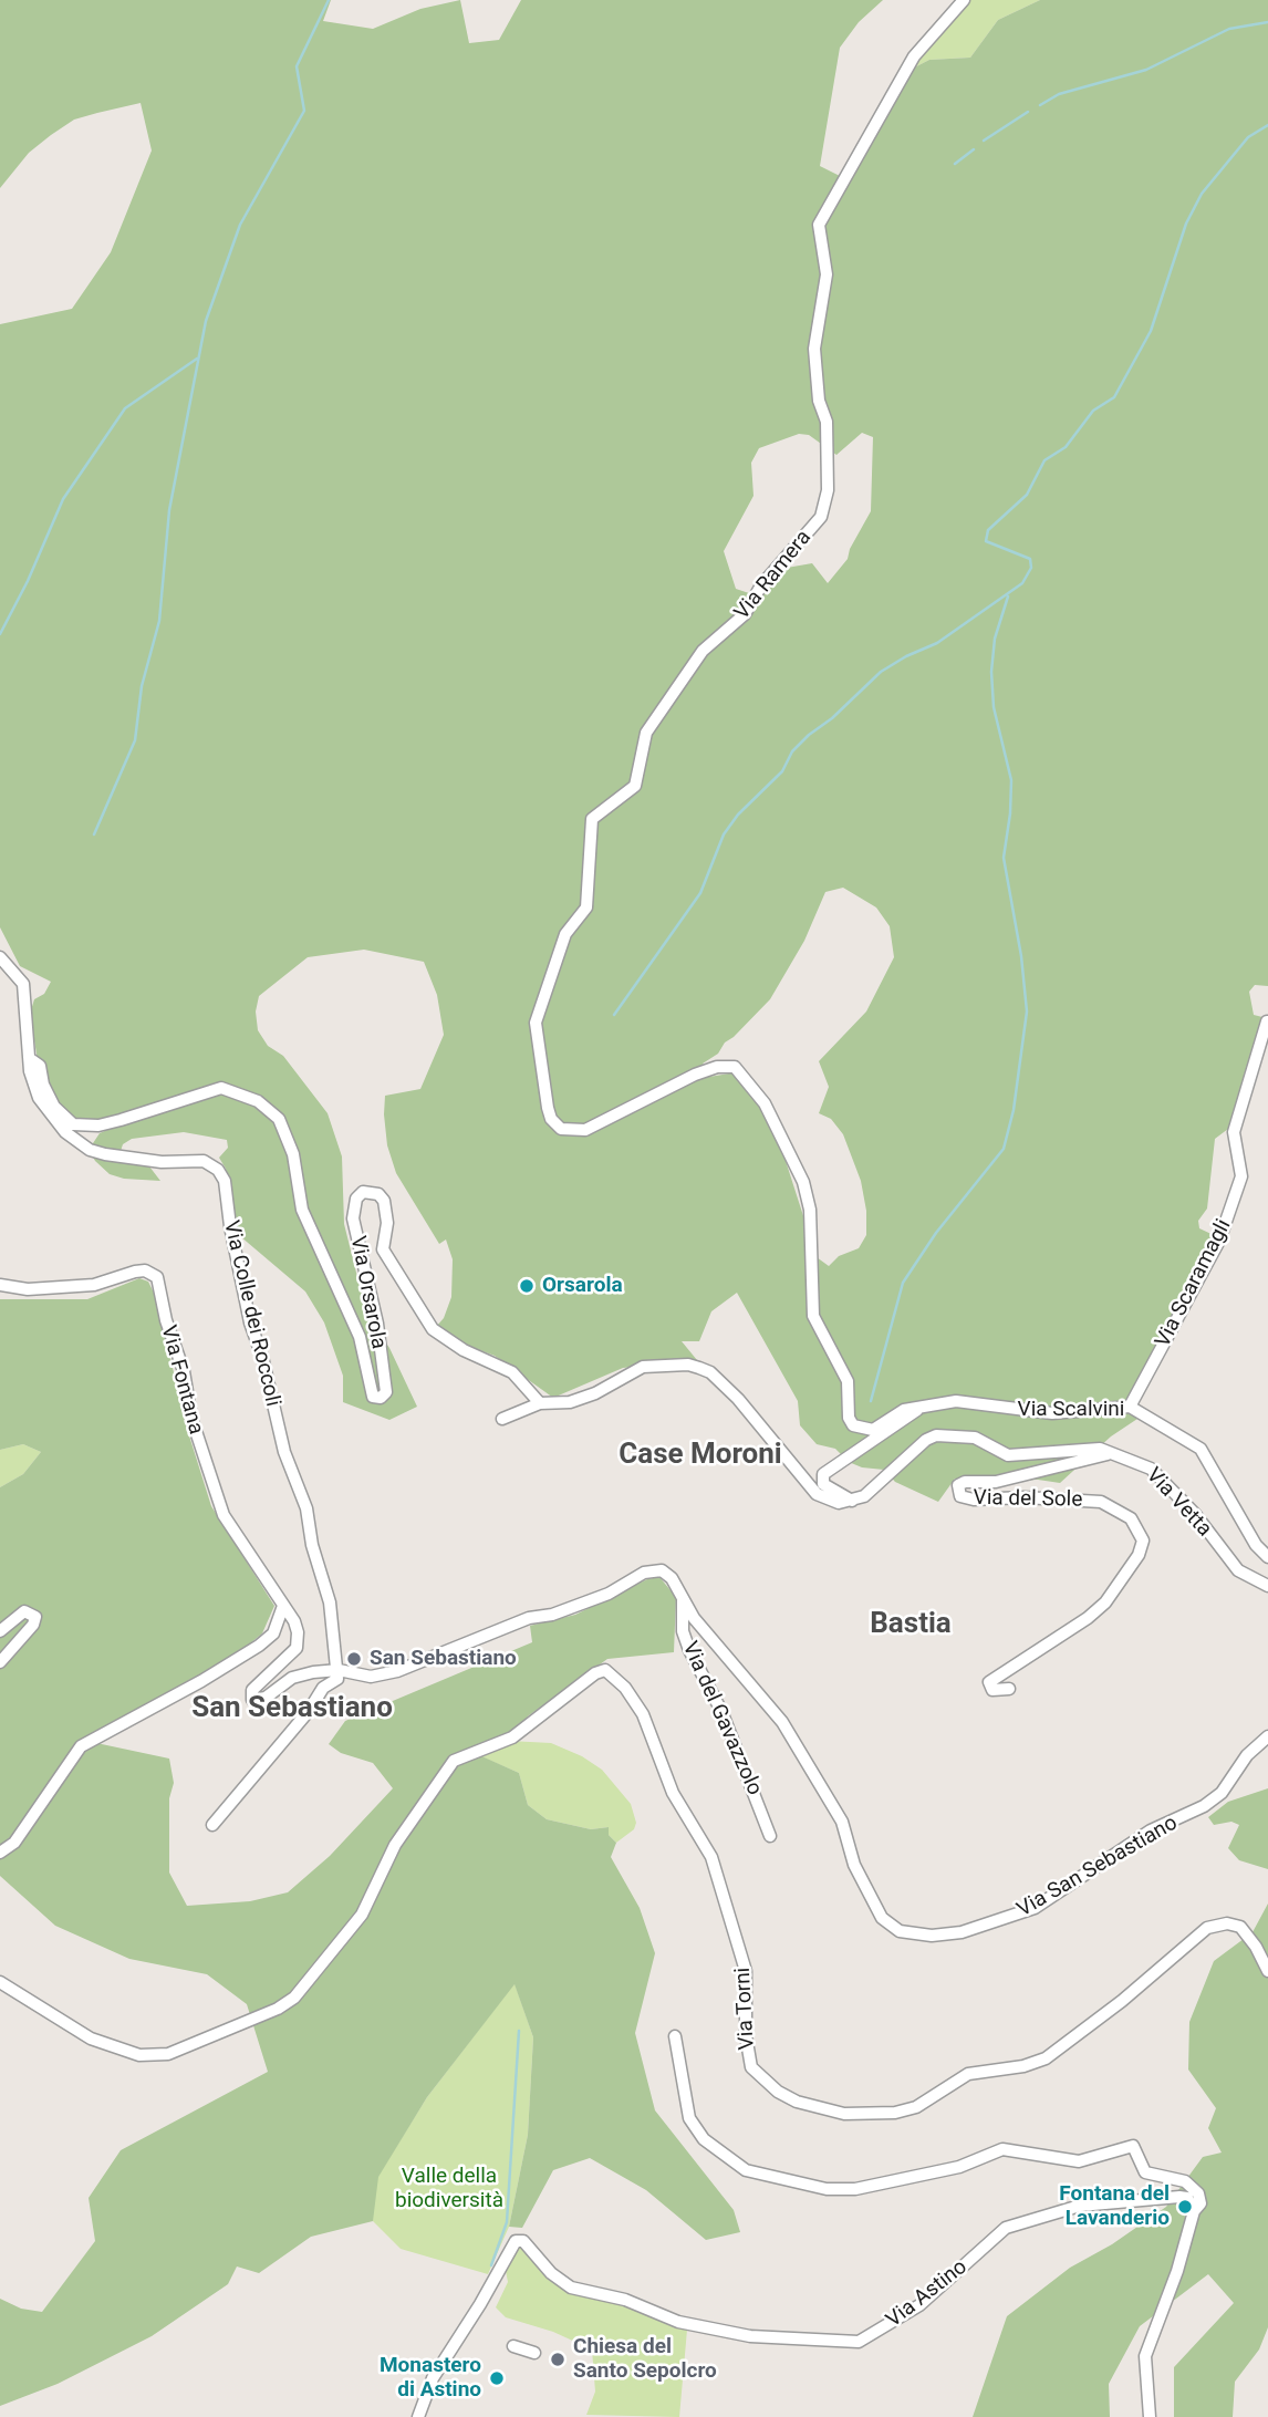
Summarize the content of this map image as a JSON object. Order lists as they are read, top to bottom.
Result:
{
  "streets": {
    "street": [
      "Via Ramera",
      "Via Scaramagli",
      "Via Orsarola",
      "Via Colle dei Roccoli",
      "Via Fontana",
      "Via Scalvini",
      "Via del Sole",
      "Via Vetta",
      "Via del Gavazzolo",
      "Via San Sebastiano",
      "Via Torni",
      "Via Astino"
    ]
  },
  "crossings": [
    ["Via Ramera", "Via Scalvini"],
    ["Via Scaramagli", "Via Scalvini"],
    ["Via Orsarola", "Via Colle dei Roccoli"],
    ["Via Colle dei Roccoli", "Via San Sebastiano"],
    ["Via Fontana", "Via San Sebastiano"],
    ["Via Scalvini", "Via Vetta"],
    ["Via del Sole", "Via Vetta"],
    ["Via del Gavazzolo", "Via San Sebastiano"]
  ],
  "districts": ["Case Moroni", "Bastia", "San Sebastiano"],
  "parks": ["Valle della biodiversità"],
  "places": [
    "Orsarola",
    "San Sebastiano",
    "Fontana del Lavanderio",
    "Chiesa del Santo Sepolcro",
    "Monastero di Astino"
  ]
}
